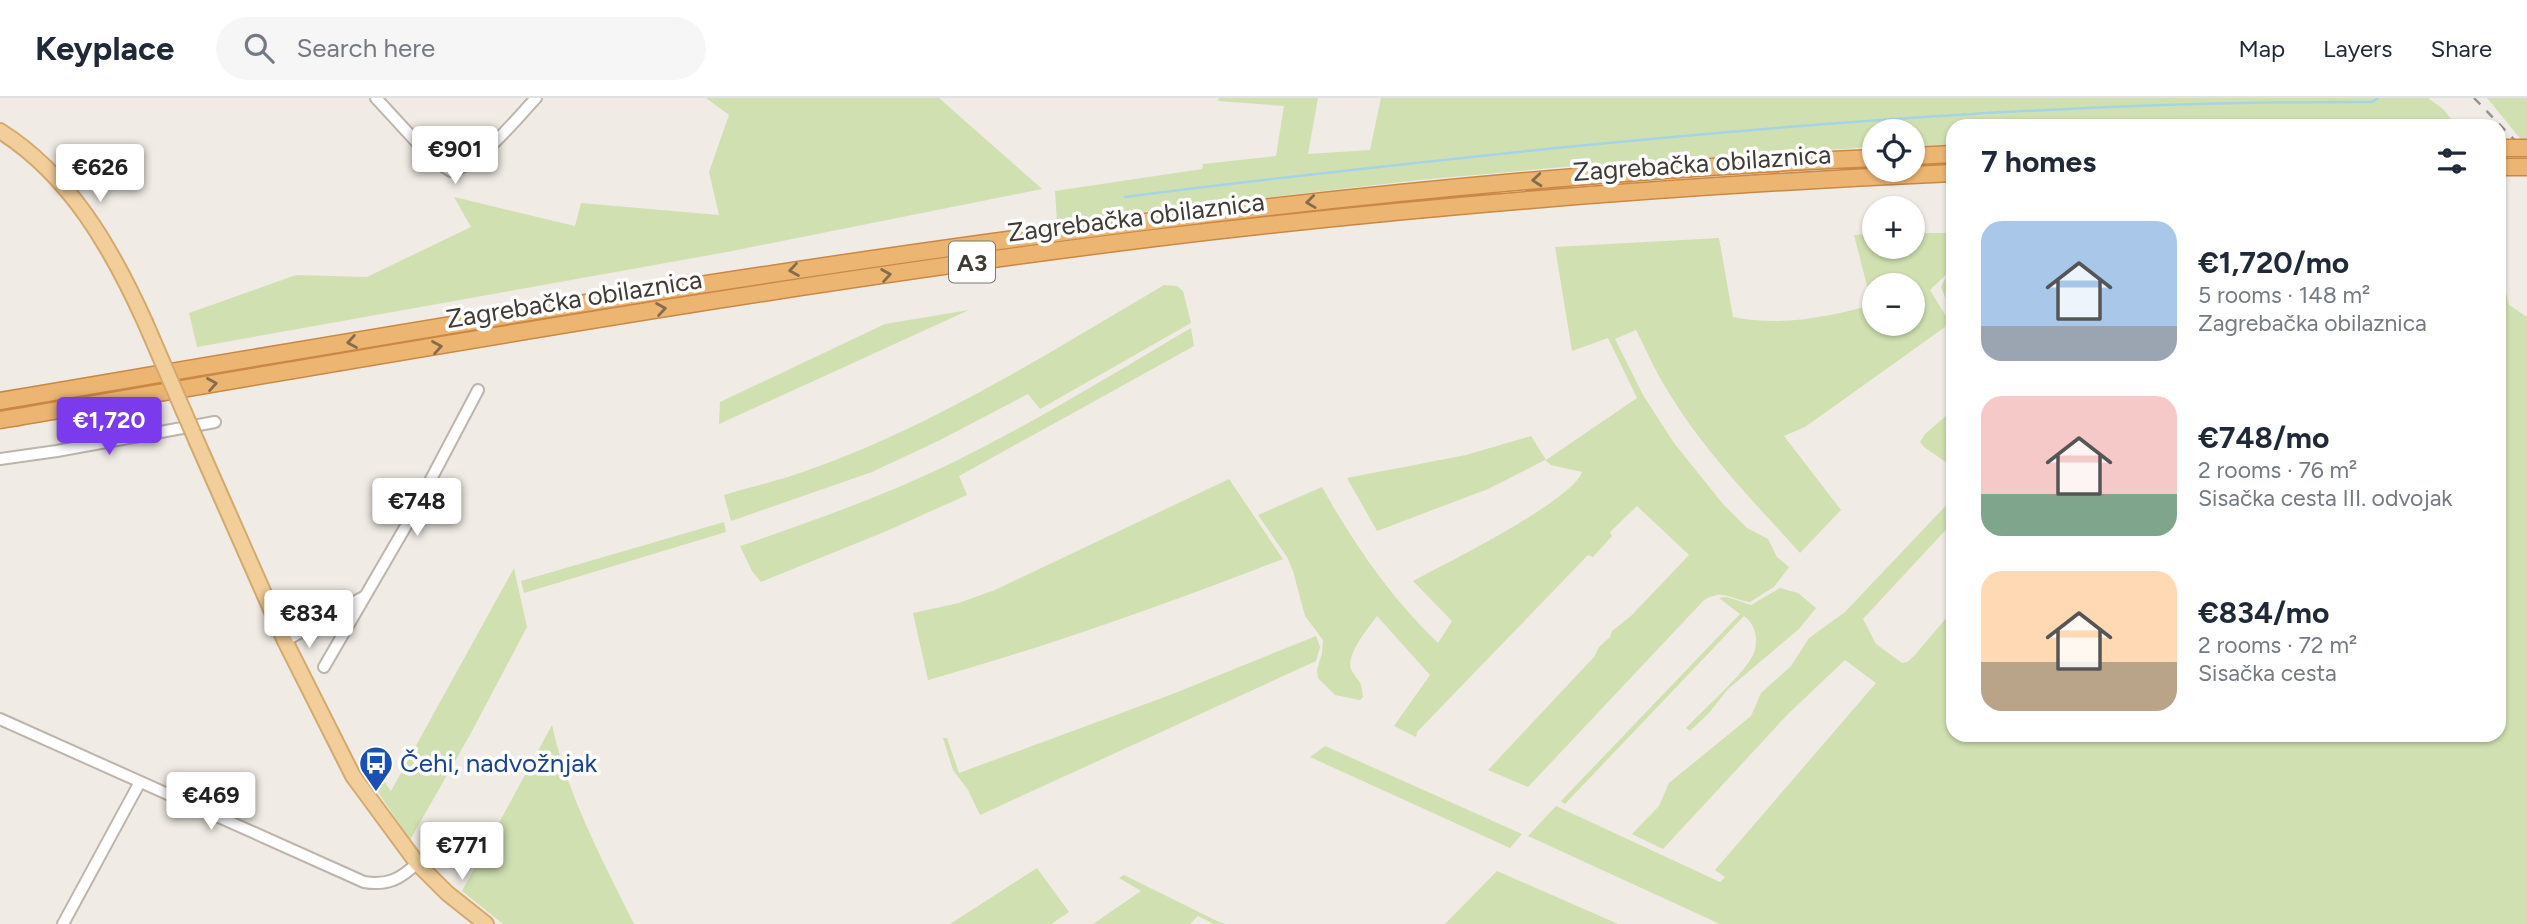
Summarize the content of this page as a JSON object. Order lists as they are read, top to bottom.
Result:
{
  "streets": {
    "highway": ["Zagrebačka obilaznica", "A3"]
  },
  "places": {
    "bus stop": ["Čehi, nadvožnjak"]
  },
  "page": {
    "header": "Keyplace",
    "search": "Search here",
    "nav": ["Map", "Layers", "Share"],
    "map_buttons": ["+", "−"],
    "heading": "7 homes",
    "price": [
      "€901",
      "€626",
      "€1,720",
      "€748",
      "€834",
      "€469",
      "€771"
    ],
    "list": [
      {
        "name": "€1,720/mo",
        "note": "5 rooms · 148 m² · Zagrebačka obilaznica"
      },
      {
        "name": "€748/mo",
        "note": "2 rooms · 76 m² · Sisačka cesta III. odvojak"
      },
      {
        "name": "€834/mo",
        "note": "2 rooms · 72 m² · Sisačka cesta"
      }
    ]
  }
}
